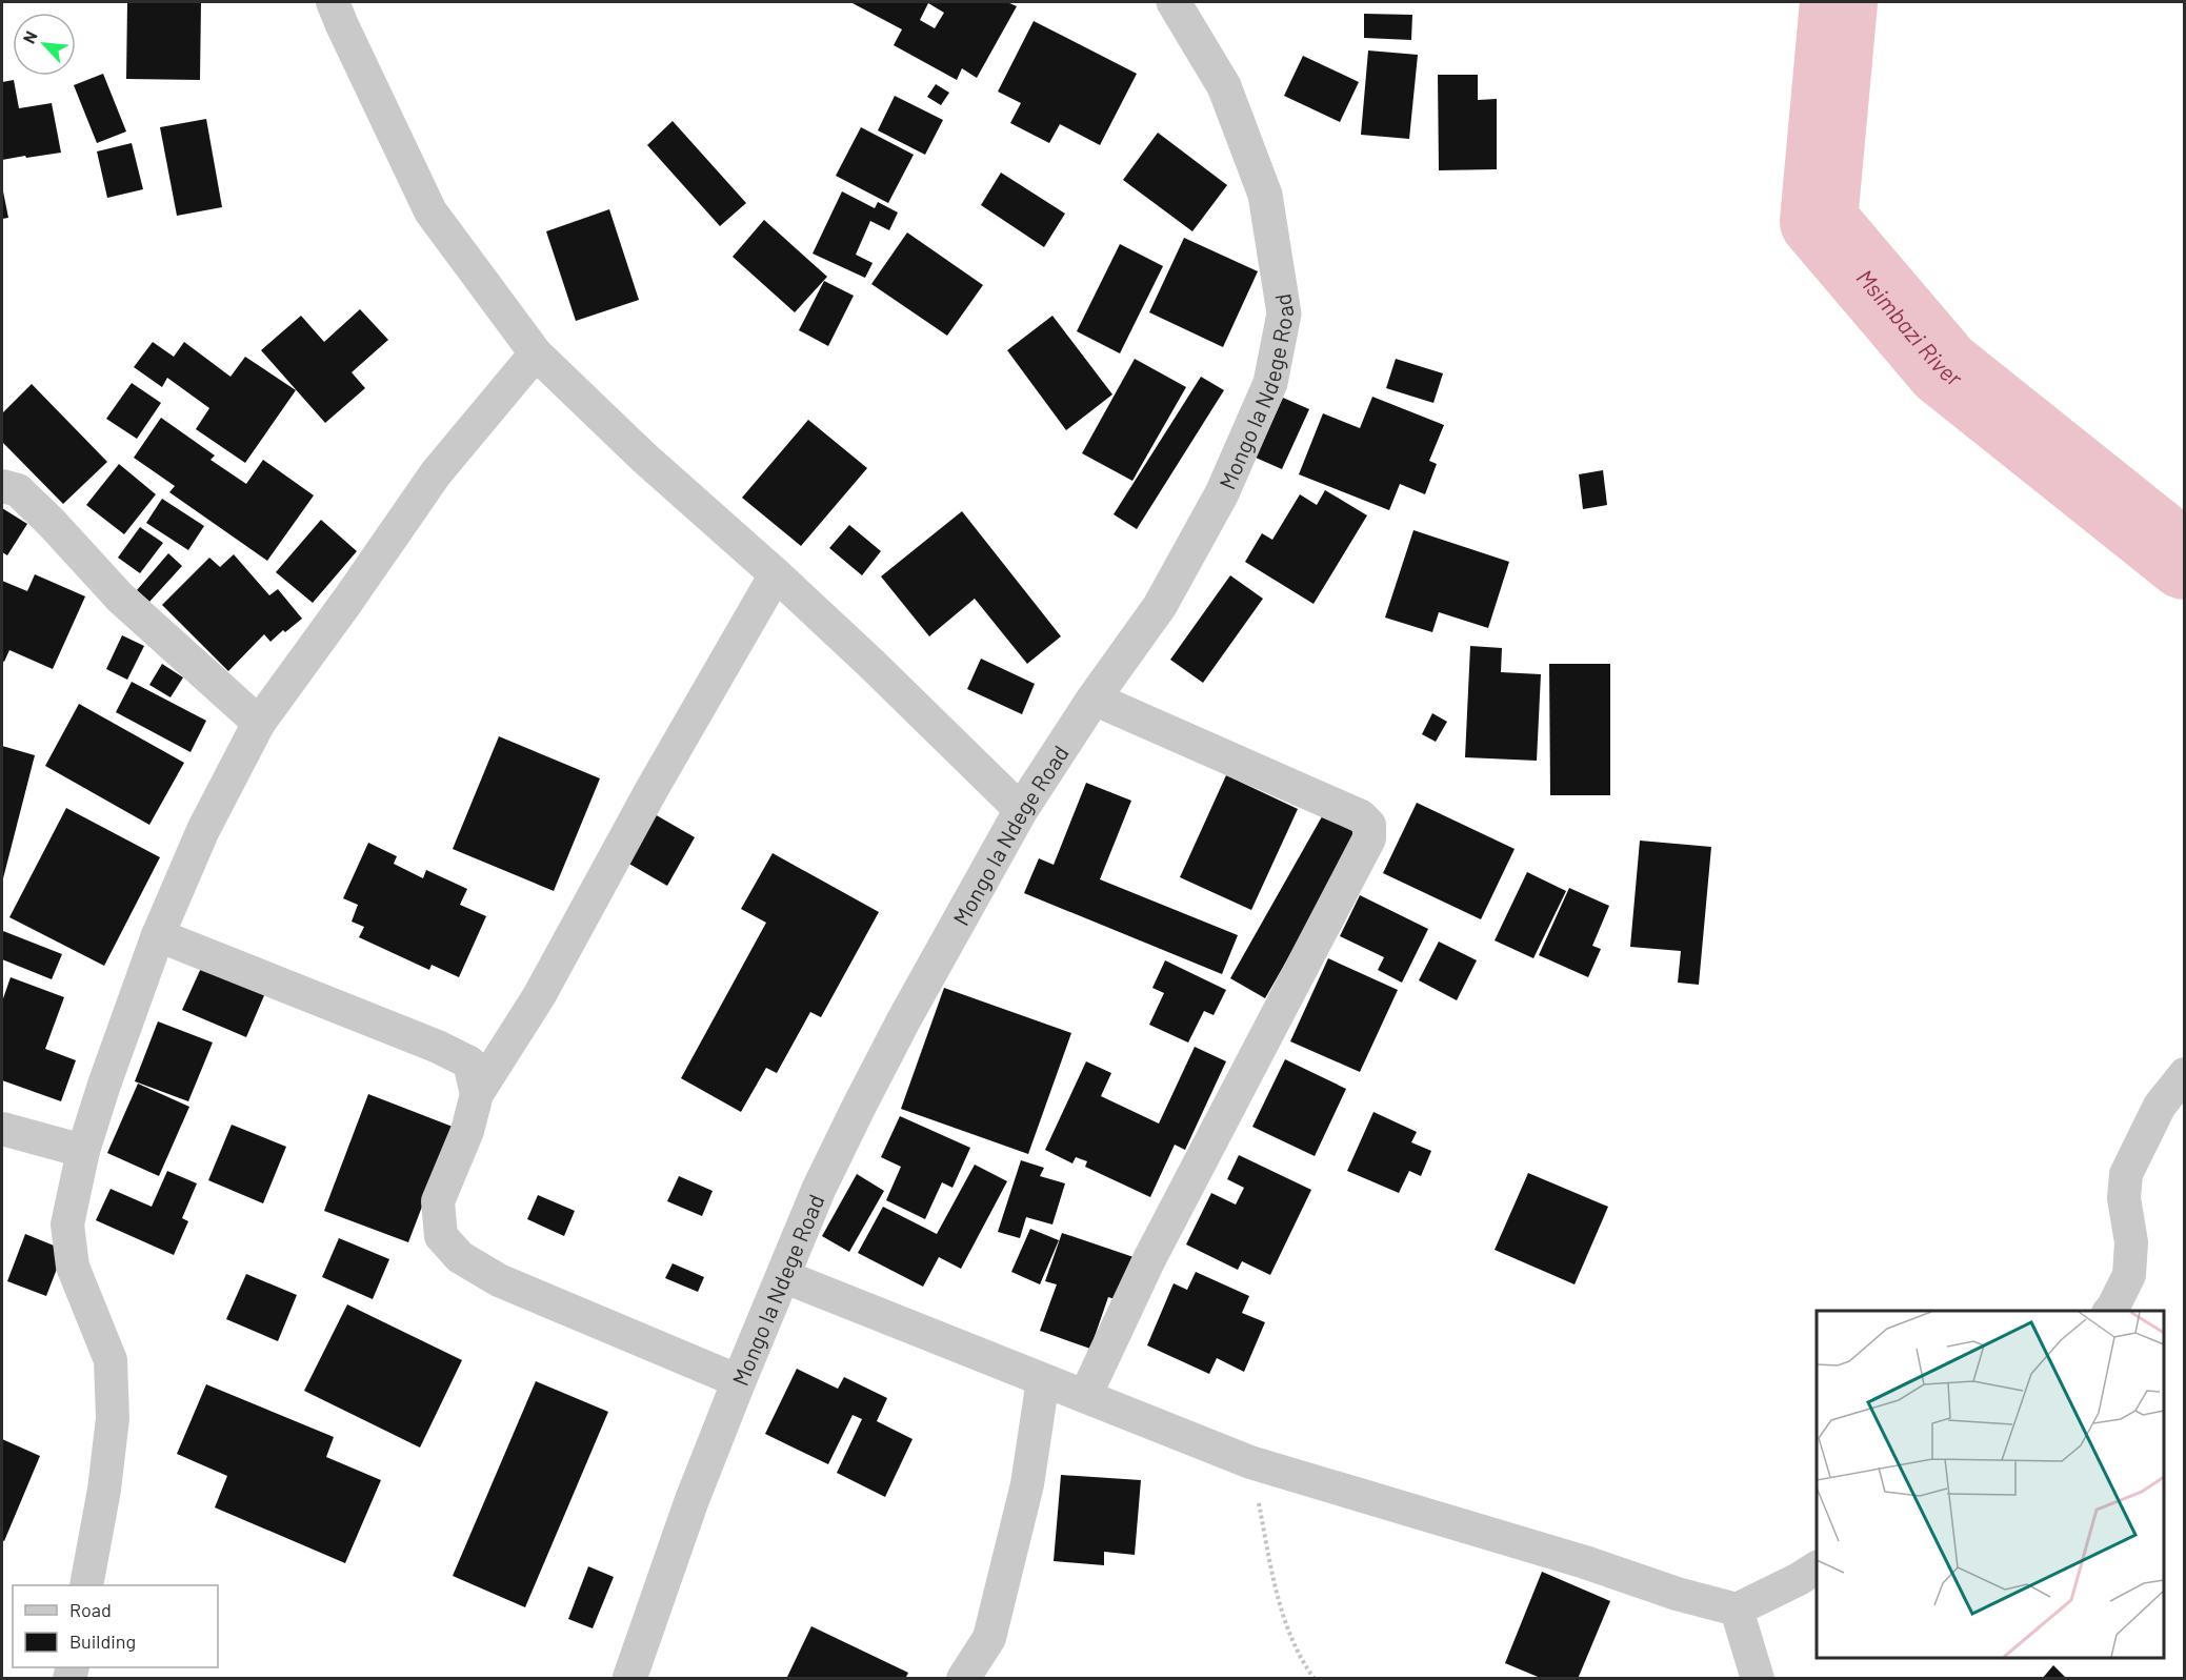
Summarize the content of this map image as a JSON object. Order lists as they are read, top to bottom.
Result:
{
  "streets": {
    "street": ["Mongo la Ndege Road"]
  },
  "water": ["Msimbazi River"],
  "legend": ["Road", "Building"],
  "north": "top left"
}
